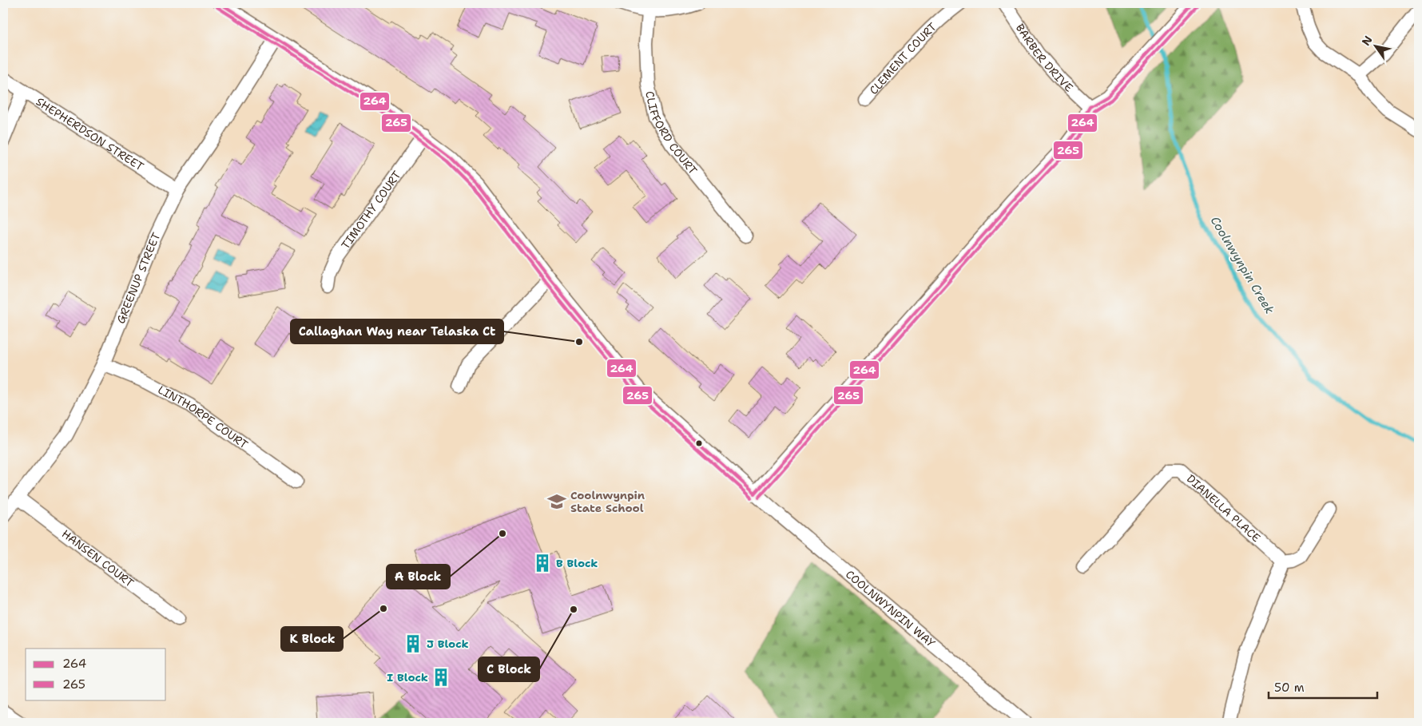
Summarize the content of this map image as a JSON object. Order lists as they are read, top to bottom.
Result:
{
  "streets": {
    "street": [
      "BARBER DRIVE",
      "CLEMENT COURT",
      "CLIFFORD COURT",
      "SHEPHERDSON STREET",
      "TIMOTHY COURT",
      "GREENUP STREET",
      "LINTHORPE COURT",
      "DIANELLA PLACE",
      "HANSEN COURT",
      "COOLNWYNPIN WAY"
    ]
  },
  "crossings": [
    ["SHEPHERDSON STREET", "GREENUP STREET"],
    ["TIMOTHY COURT", "COOLNWYNPIN WAY"],
    ["GREENUP STREET", "LINTHORPE COURT"],
    ["GREENUP STREET", "HANSEN COURT"],
    ["GREENUP STREET", "COOLNWYNPIN WAY"]
  ],
  "water": ["Coolnwynpin Creek"],
  "places": {
    "other": [
      "Callaghan Way near Telaska Ct",
      "A Block",
      "K Block",
      "C Block"
    ],
    "school or university": ["Coolnwynpin State School"],
    "building": ["B Block", "J Block", "I Block"]
  },
  "lines": ["transit line 264", "transit line 265"],
  "legend": ["264", "265"],
  "scale_bar": "50 m",
  "north": "top left"
}
